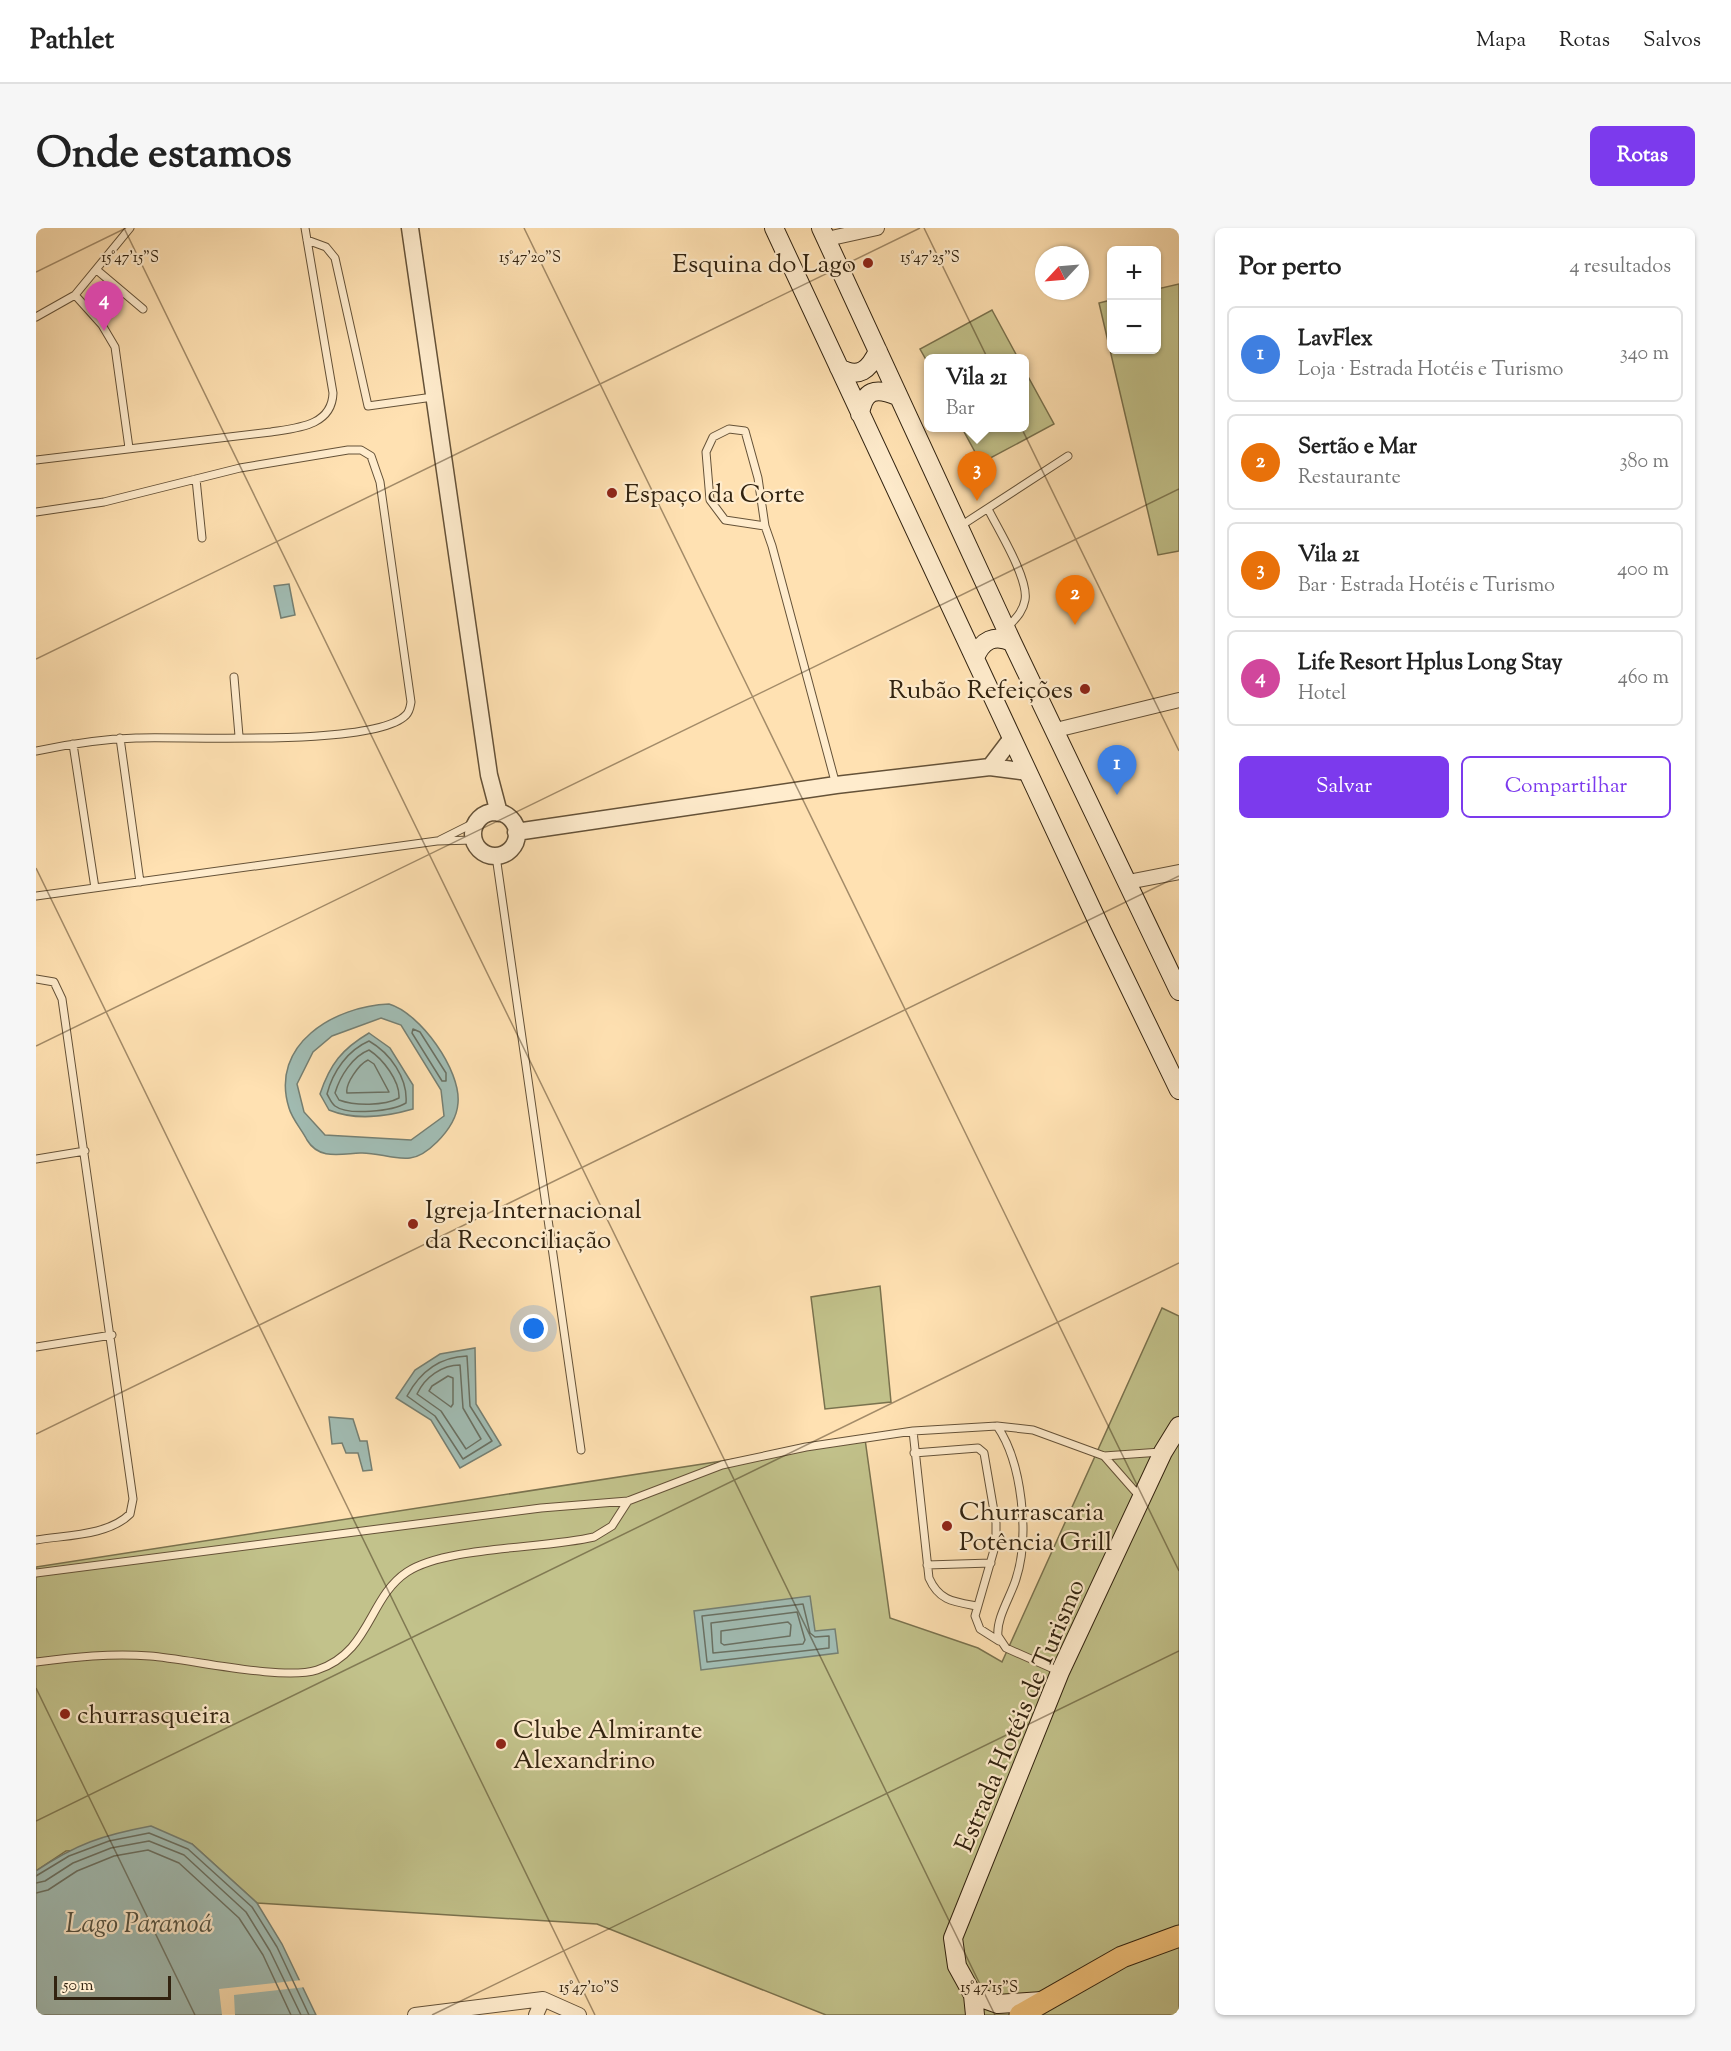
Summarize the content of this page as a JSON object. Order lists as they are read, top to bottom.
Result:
{
  "streets": {
    "main road": ["Estrada Hotéis de Turismo"]
  },
  "water": ["Lago Paranoá"],
  "places": [
    "Esquina do Lago",
    "Espaço da Corte",
    "Rubão Refeições",
    "Igreja Internacional da Reconciliação",
    "Churrascaria Potência Grill",
    "churrasqueira",
    "Clube Almirante Alexandrino"
  ],
  "scale_bar": "50 m",
  "north": "bottom left",
  "page": {
    "header": "Pathlet",
    "nav": ["Mapa", "Rotas", "Salvos"],
    "title": "Onde estamos",
    "buttons": [
      "Rotas",
      ["Salvar", "Compartilhar"]
    ],
    "heading": ["Por perto", "4 resultados"],
    "map_buttons": ["+", "−"],
    "pins": [
      "4",
      "3",
      "2",
      "1"
    ],
    "list": [
      {
        "mark": "1",
        "name": "LavFlex",
        "note": "Loja · Estrada Hotéis e Turismo",
        "value": "340 m"
      },
      {
        "mark": "2",
        "name": "Sertão e Mar",
        "note": "Restaurante",
        "value": "380 m"
      },
      {
        "mark": "3",
        "name": "Vila 21",
        "note": "Bar · Estrada Hotéis e Turismo",
        "value": "400 m"
      },
      {
        "mark": "4",
        "name": "Life Resort Hplus Long Stay",
        "note": "Hotel",
        "value": "460 m"
      }
    ],
    "popup": ["Vila 21", "Bar"],
    "scale": "50 m"
  },
  "coordinates": [
    "15°47'15\"S",
    "15°47'20\"S",
    "15°47'25\"S",
    "15°47'10\"S"
  ]
}
